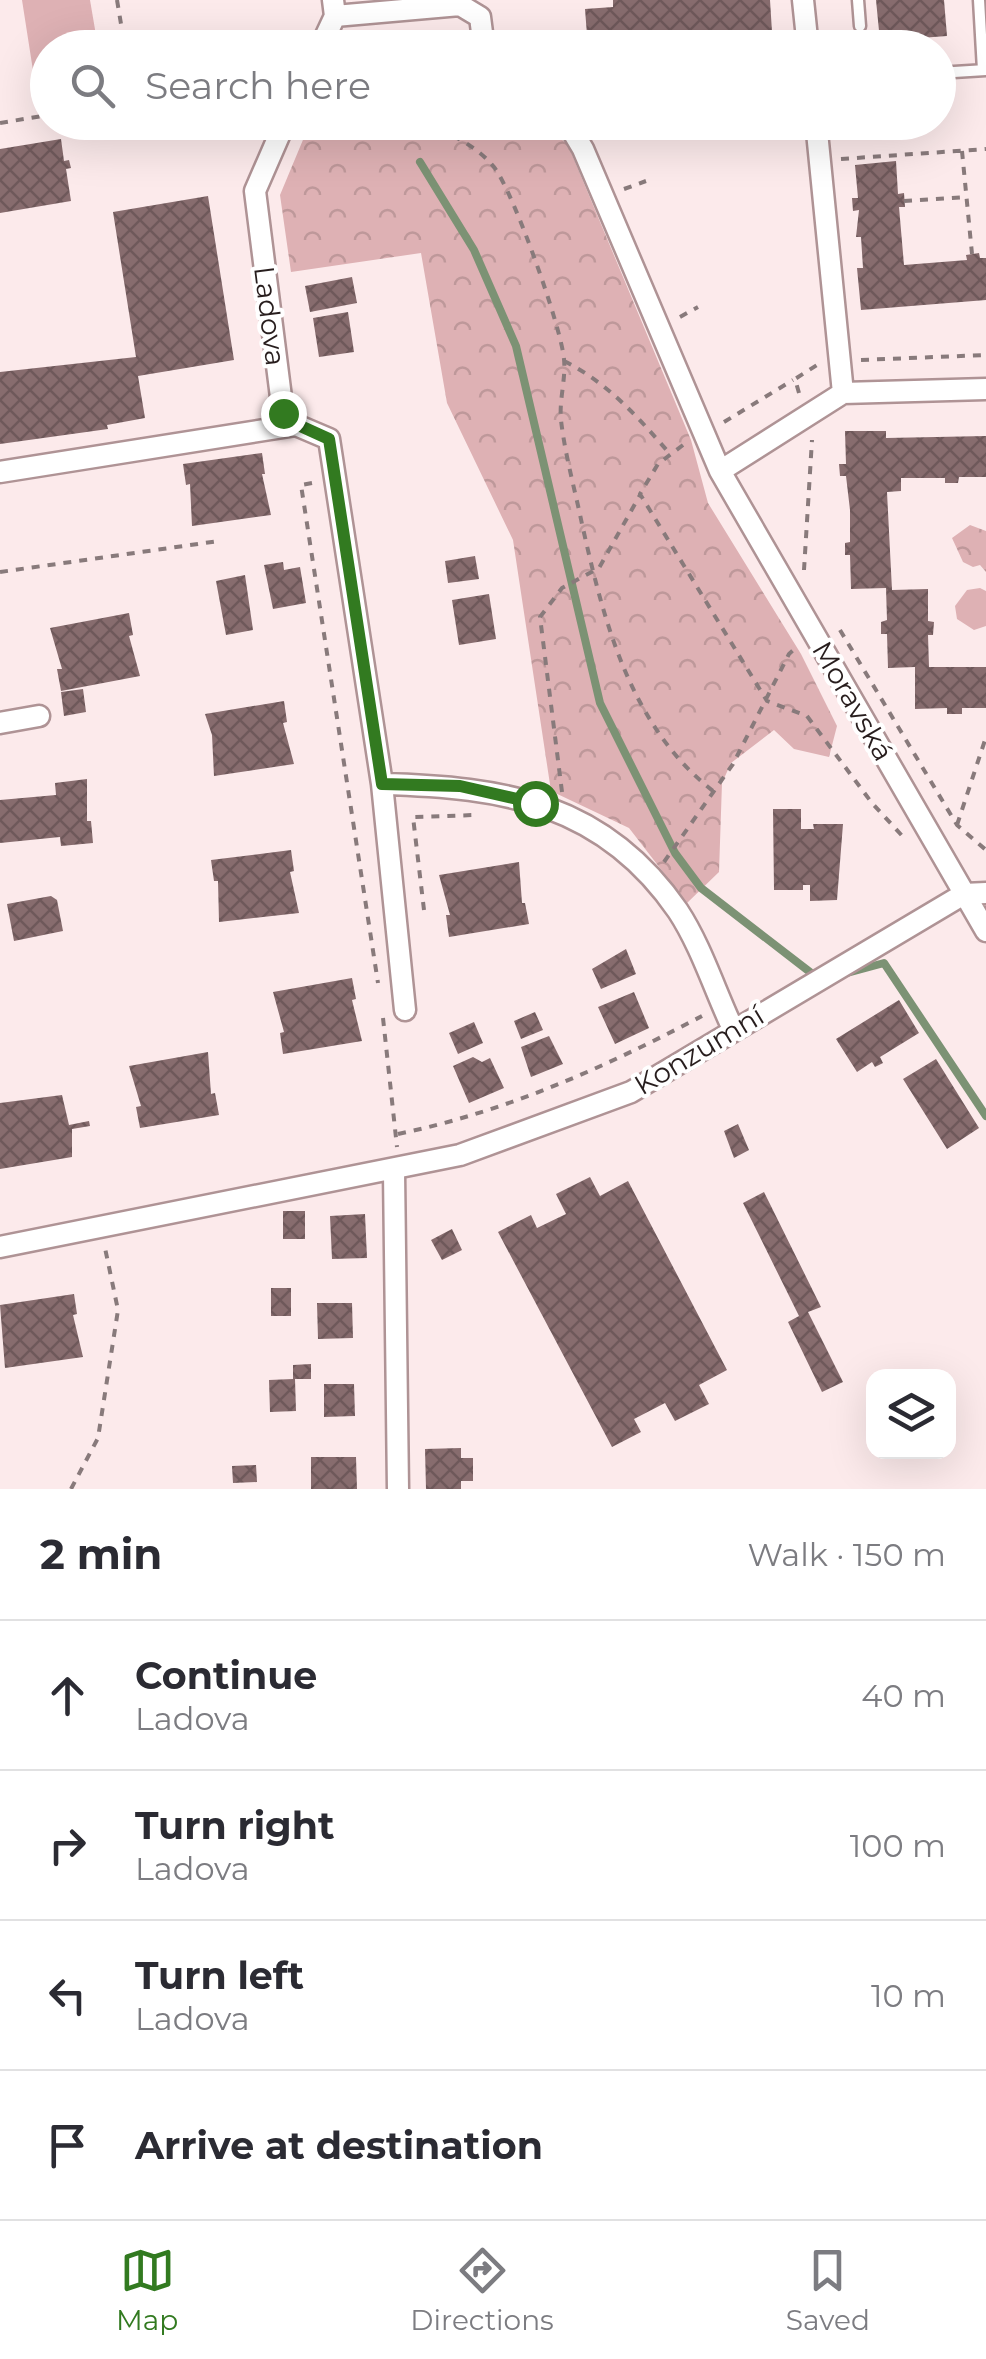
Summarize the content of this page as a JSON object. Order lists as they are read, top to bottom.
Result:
{
  "streets": {
    "street": ["Ladova", "Moravská", "Konzumní"]
  },
  "crossings": [
    ["Moravská", "Konzumní"]
  ],
  "page": {
    "search": "Search here",
    "heading": ["2 min", "Walk · 150 m"],
    "list": [
      ["Continue", "Ladova", "40 m"],
      ["Turn right", "Ladova", "100 m"],
      ["Turn left", "Ladova", "10 m"],
      "Arrive at destination"
    ],
    "nav": ["Map", "Directions", "Saved"]
  }
}
